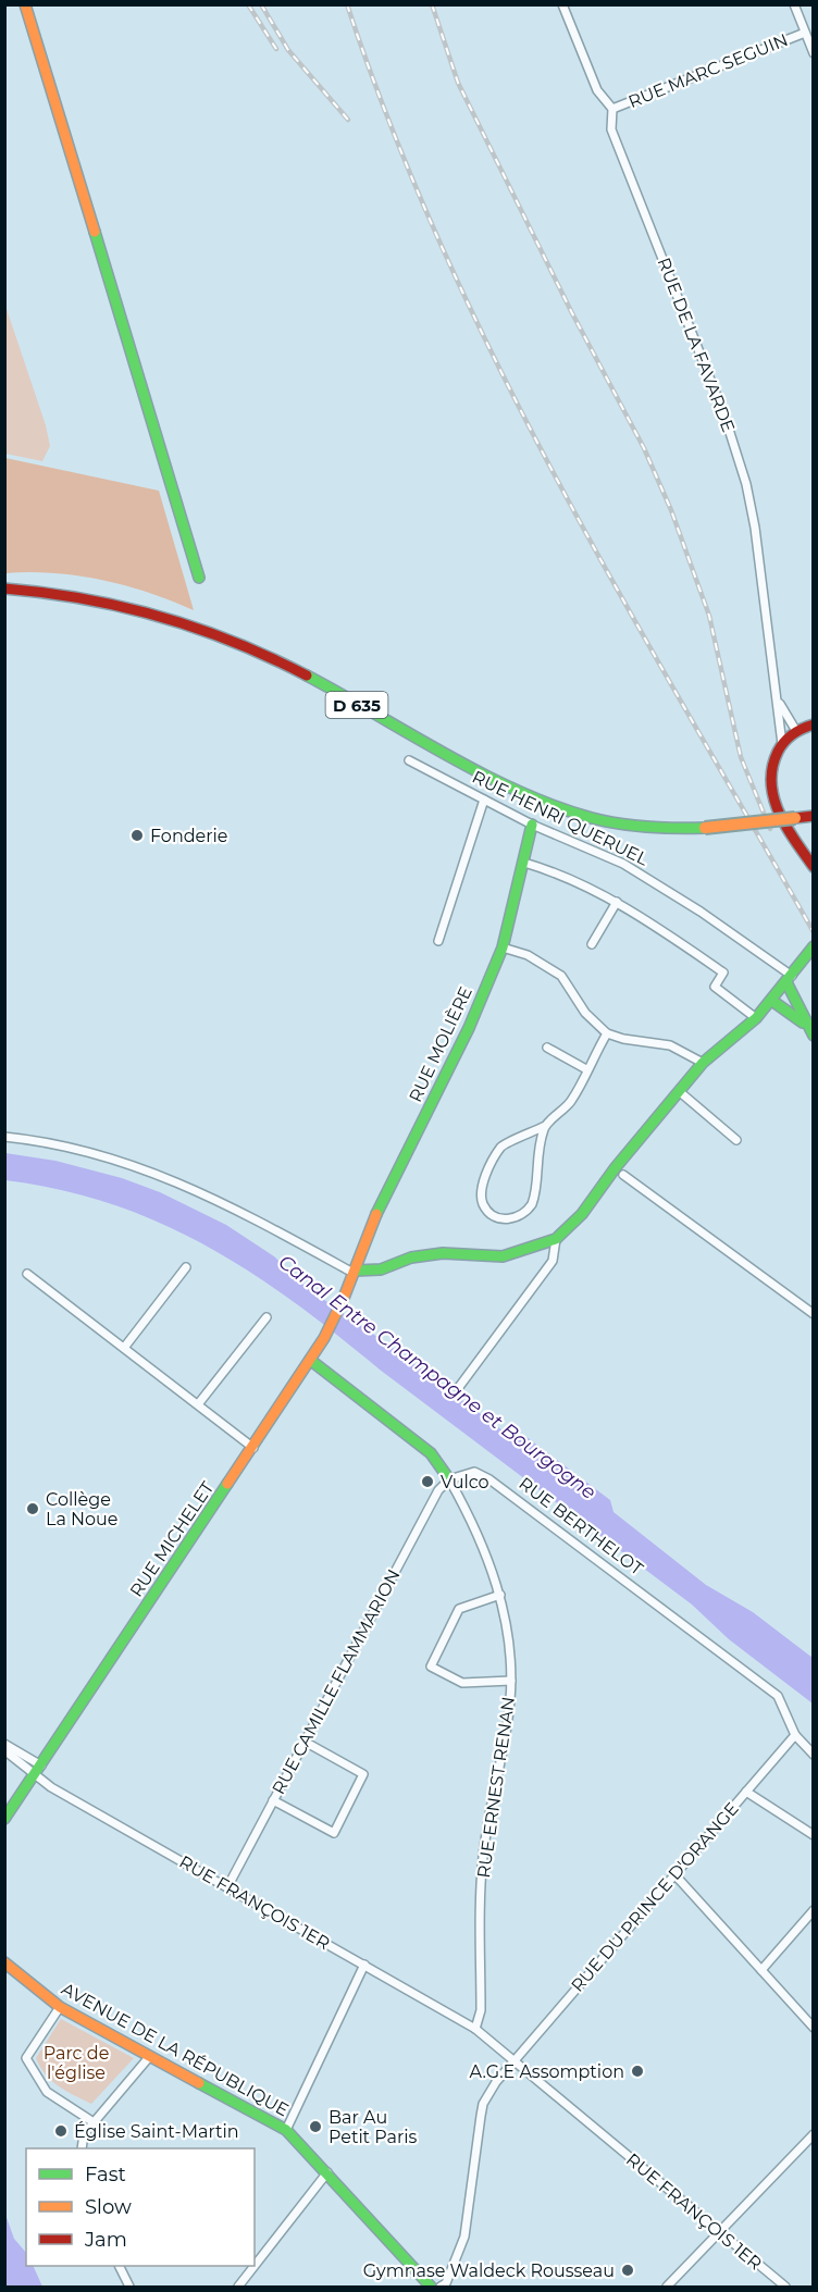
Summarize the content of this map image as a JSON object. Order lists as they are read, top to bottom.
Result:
{
  "streets": {
    "main road": [
      "D 635",
      "RUE HENRI QUERUEL",
      "RUE MOLIÈRE",
      "RUE MICHELET",
      "AVENUE DE LA RÉPUBLIQUE"
    ],
    "street": [
      "RUE MARC SEGUIN",
      "RUE DE LA FAVARDE",
      "RUE BERTHELOT",
      "RUE CAMILLE FLAMMARION",
      "RUE ERNEST RENAN",
      "RUE DU PRINCE D'ORANGE",
      "RUE FRANÇOIS 1ER"
    ]
  },
  "crossings": [
    ["RUE MARC SEGUIN", "RUE DE LA FAVARDE"],
    ["RUE HENRI QUERUEL", "RUE MOLIÈRE"],
    ["RUE MOLIÈRE", "RUE MICHELET"],
    ["RUE BERTHELOT", "RUE CAMILLE FLAMMARION"],
    ["RUE BERTHELOT", "RUE ERNEST RENAN"],
    ["RUE BERTHELOT", "RUE DU PRINCE D'ORANGE"],
    ["RUE MICHELET", "RUE FRANÇOIS 1ER"],
    ["RUE CAMILLE FLAMMARION", "RUE ERNEST RENAN"],
    ["RUE CAMILLE FLAMMARION", "RUE FRANÇOIS 1ER"],
    ["RUE ERNEST RENAN", "RUE FRANÇOIS 1ER"],
    ["RUE DU PRINCE D'ORANGE", "RUE FRANÇOIS 1ER"]
  ],
  "water": ["Canal Entre Champagne et Bourgogne"],
  "parks": ["Parc de l'église"],
  "places": [
    "Fonderie",
    "Vulco",
    "Collège La Noue",
    "A.G.E Assomption",
    "Bar Au Petit Paris",
    "Église Saint-Martin",
    "Gymnase Waldeck Rousseau"
  ],
  "legend": ["Fast", "Slow", "Jam"]
}
